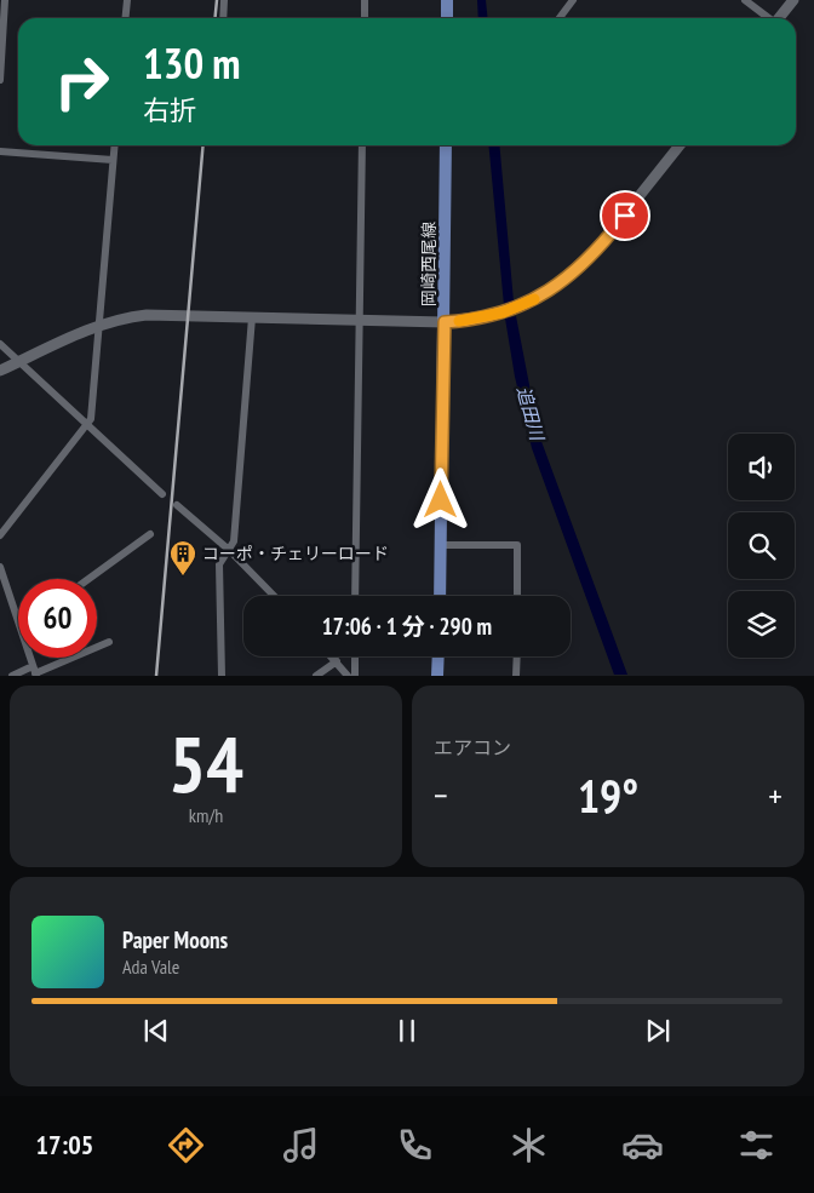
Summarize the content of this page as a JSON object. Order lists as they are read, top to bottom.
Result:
{
  "streets": {
    "main road": ["岡崎西尾線"]
  },
  "water": ["追田川"],
  "places": {
    "building": ["コーポ・チェリーロード"]
  },
  "page": {
    "turn": ["130 m", "右折"],
    "limit": "60",
    "trip": "17:06 · 1 分 · 290 m",
    "tile": [
      ["54", "km/h"],
      "エアコン"
    ],
    "heat": ["−", "19°", "+"],
    "song": ["Paper Moons", "Ada Vale"],
    "tabs": "17:05"
  }
}
